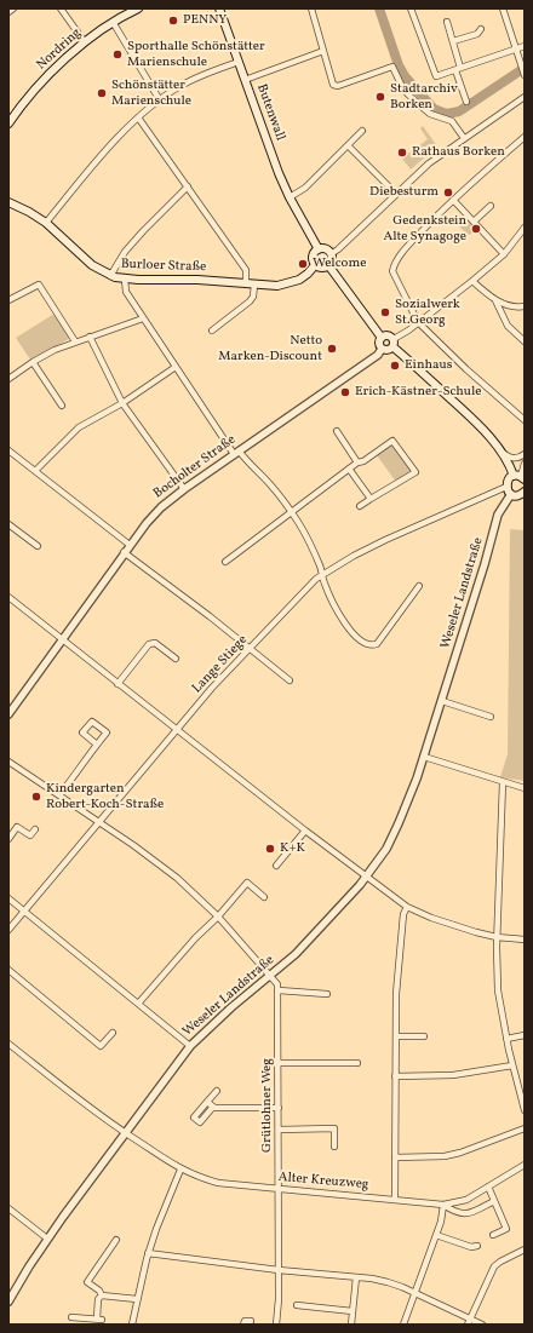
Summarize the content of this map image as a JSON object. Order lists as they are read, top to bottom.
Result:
{
  "streets": {
    "main road": ["Nordring", "Butenwall", "Burloer Straße"],
    "street": [
      "Bocholter Straße",
      "Weseler Landstraße",
      "Lange Stiege",
      "Grütlohner Weg",
      "Alter Kreuzweg"
    ]
  },
  "crossings": [
    ["Butenwall", "Burloer Straße"],
    ["Weseler Landstraße", "Grütlohner Weg"],
    ["Weseler Landstraße", "Alter Kreuzweg"],
    ["Lange Stiege", "Grütlohner Weg"],
    ["Grütlohner Weg", "Alter Kreuzweg"]
  ],
  "places": [
    "PENNY",
    "Sporthalle Schönstätter Marienschule",
    "Schönstätter Marienschule",
    "Stadtarchiv Borken",
    "Rathaus Borken",
    "Diebesturm",
    "Gedenkstein Alte Synagoge",
    "Welcome",
    "Sozialwerk St.Georg",
    "Netto Marken-Discount",
    "Einhaus",
    "Erich-Kästner-Schule",
    "Kindergarten Robert-Koch-Straße",
    "K+K"
  ]
}
